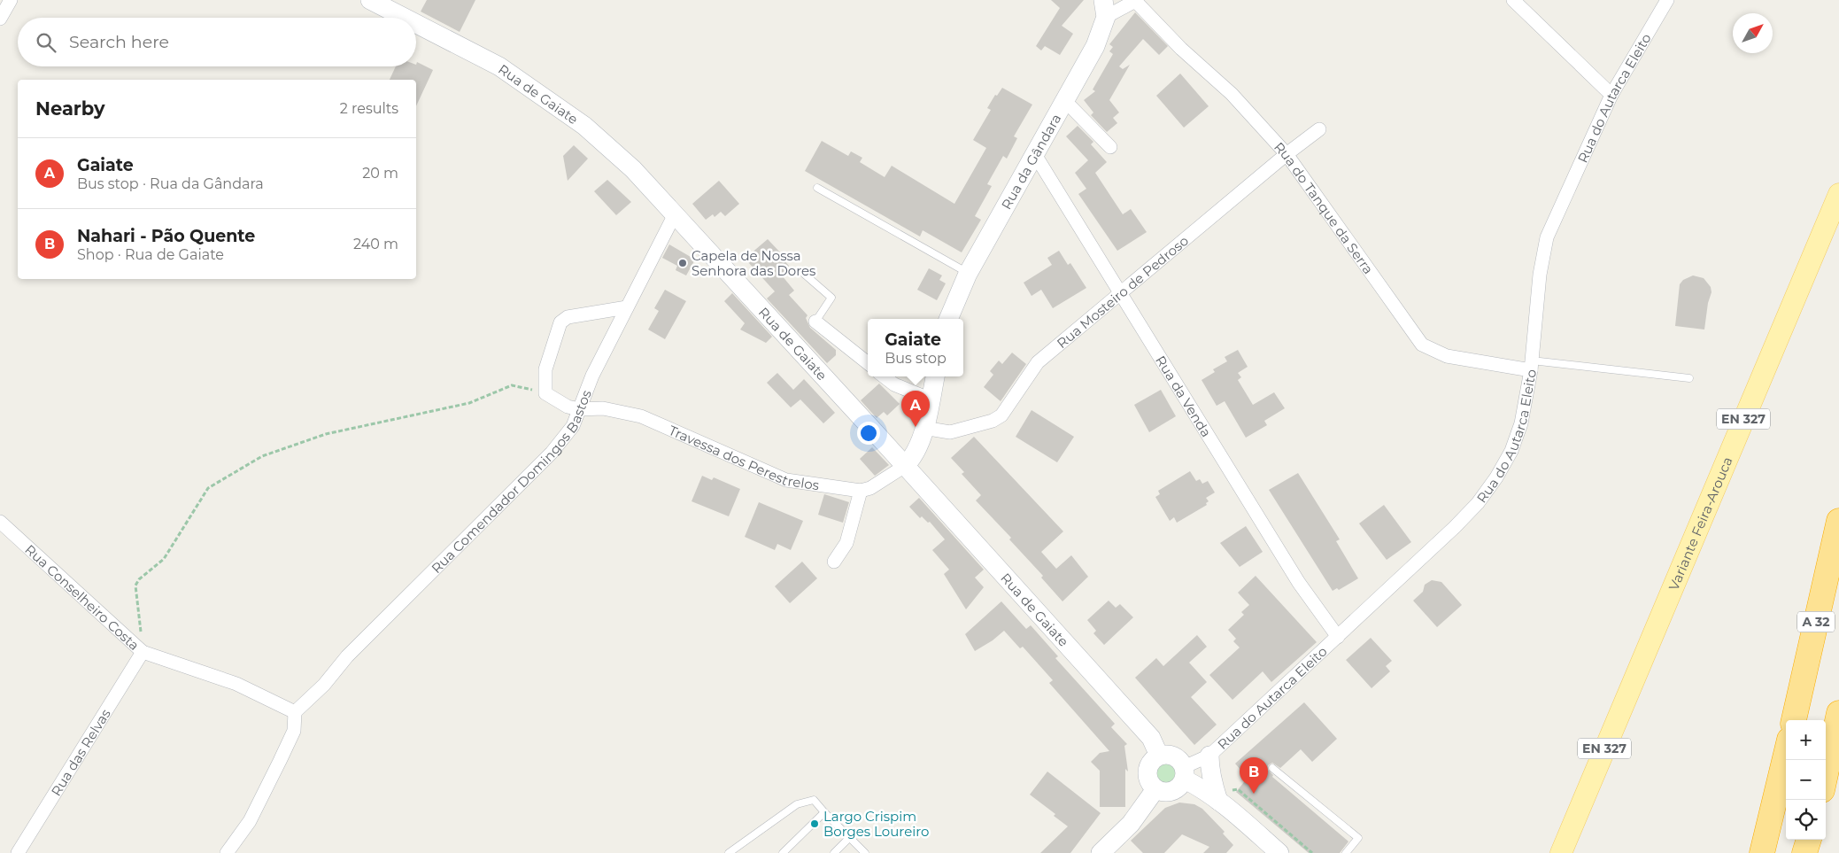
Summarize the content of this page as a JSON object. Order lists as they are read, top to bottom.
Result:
{
  "streets": {
    "highway": ["A 32"],
    "main road": [
      "Rua de Gaiate",
      "Rua da Gândara",
      "EN 327",
      "Variante Feira-Arouca"
    ],
    "street": [
      "Rua do Autarca Eleito",
      "Rua do Tanque da Serra",
      "Rua Mosteiro de Pedroso",
      "Rua da Venda",
      "Travessa dos Perestrelos",
      "Rua Comendador Domingos Bastos",
      "Rua Conselheiro Costa",
      "Rua das Relvas"
    ]
  },
  "crossings": [
    ["Rua de Gaiate", "Rua do Autarca Eleito"],
    ["Rua de Gaiate", "Rua Comendador Domingos Bastos"],
    ["Rua do Autarca Eleito", "Rua do Tanque da Serra"],
    ["Rua do Autarca Eleito", "Rua da Venda"],
    ["Rua da Gândara", "Rua da Venda"],
    ["Rua do Tanque da Serra", "Rua Mosteiro de Pedroso"],
    ["Rua Mosteiro de Pedroso", "Rua da Venda"],
    ["Travessa dos Perestrelos", "Rua Comendador Domingos Bastos"],
    ["Rua Comendador Domingos Bastos", "Rua Conselheiro Costa"],
    ["Rua Conselheiro Costa", "Rua das Relvas"]
  ],
  "places": ["Capela de Nossa Senhora das Dores", "Largo Crispim Borges Loureiro"],
  "north": "top right",
  "page": {
    "search": "Search here",
    "heading": ["Nearby", "2 results"],
    "list": [
      {
        "mark": "A",
        "name": "Gaiate",
        "note": "Bus stop · Rua da Gândara",
        "value": "20 m"
      },
      {
        "mark": "B",
        "name": "Nahari - Pão Quente",
        "note": "Shop · Rua de Gaiate",
        "value": "240 m"
      }
    ],
    "popup": ["Gaiate", "Bus stop"],
    "pins": ["A", "B"],
    "map_buttons": ["+", "−"]
  }
}
